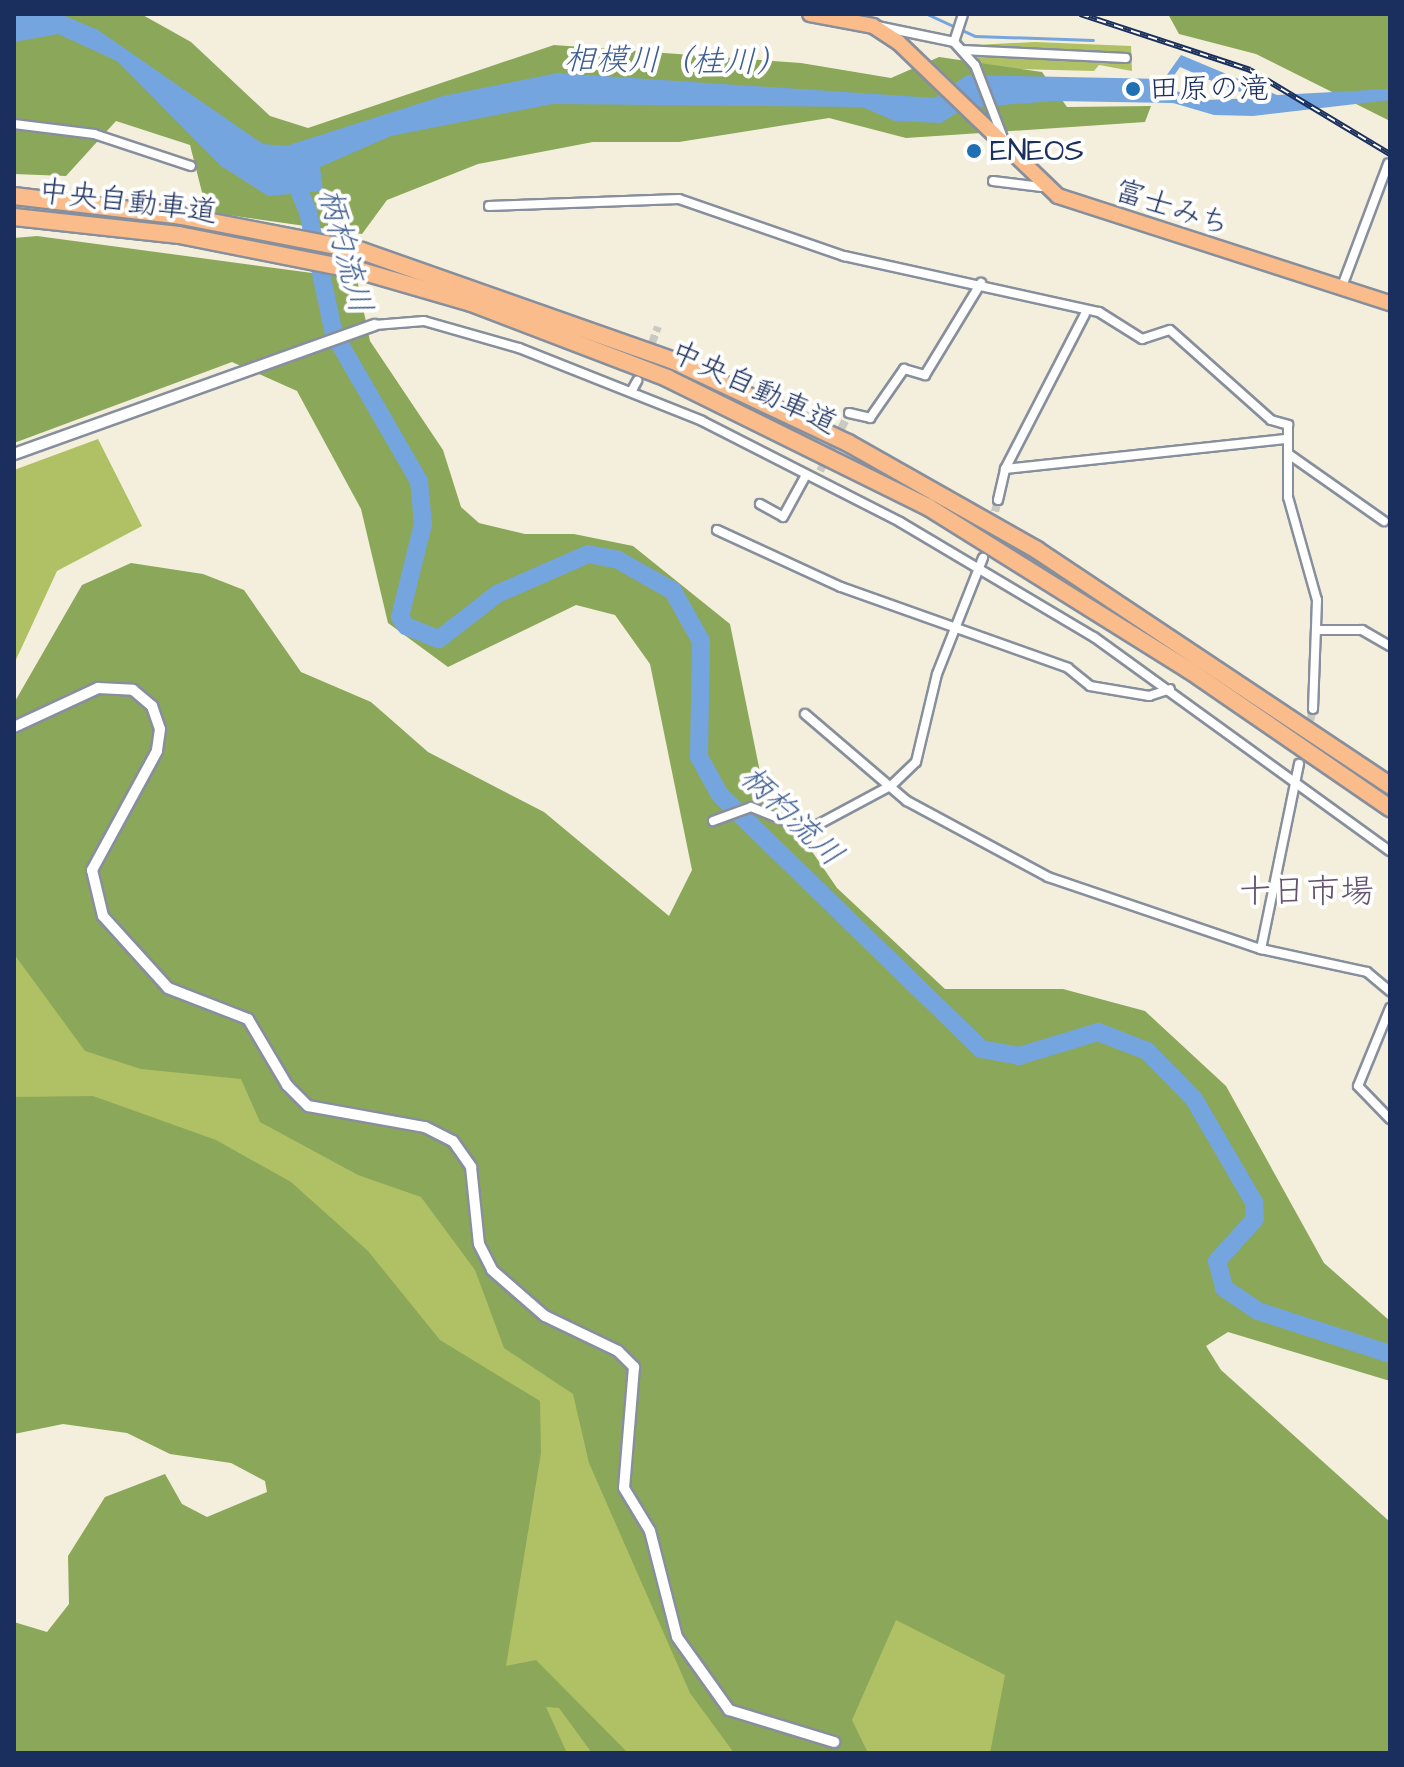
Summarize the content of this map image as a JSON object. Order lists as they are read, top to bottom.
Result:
{
  "streets": {
    "highway": ["中央自動車道", "富士みち"]
  },
  "districts": ["十日市場"],
  "water": ["相模川（桂川）", "柄杓流川"],
  "places": ["田原の滝", "ENEOS"]
}
